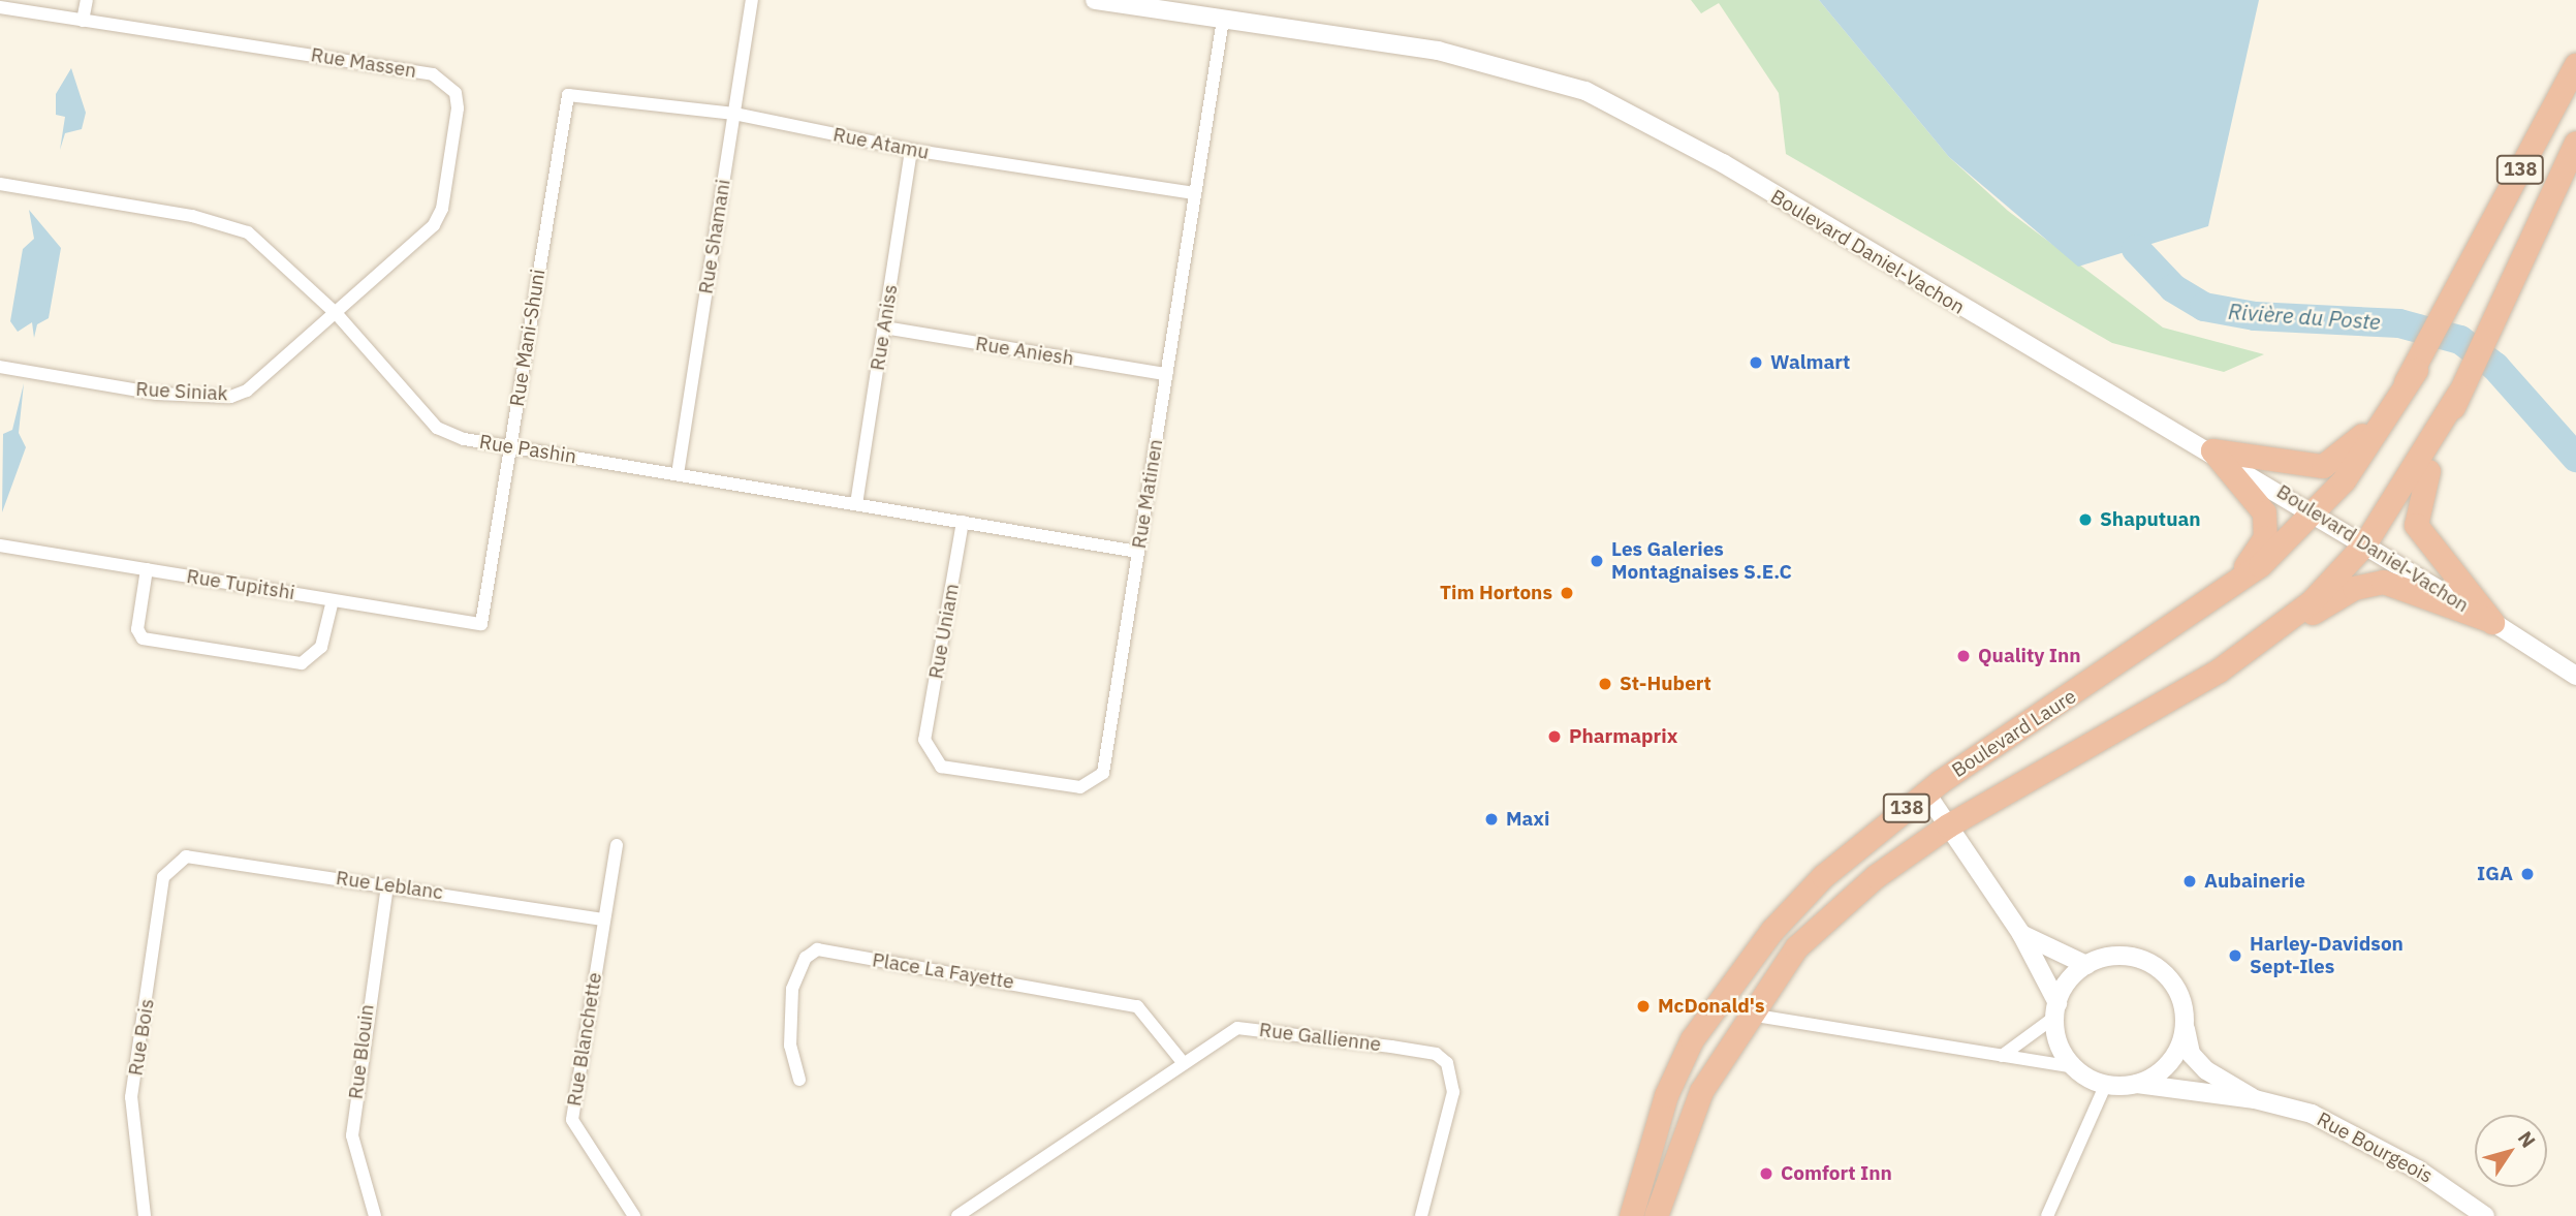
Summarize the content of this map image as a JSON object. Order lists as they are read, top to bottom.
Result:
{
  "streets": {
    "highway": ["138", "Boulevard Laure"],
    "street": [
      "Rue Massen",
      "Rue Atamu",
      "Rue Shamani",
      "Boulevard Daniel-Vachon",
      "Rue Aniss",
      "Rue Mani-Shuni",
      "Rue Aniesh",
      "Rue Siniak",
      "Rue Pashin",
      "Rue Matinen",
      "Rue Tupitshi",
      "Rue Uniam",
      "Rue Leblanc",
      "Place La Fayette",
      "Rue Bois",
      "Rue Gallienne",
      "Rue Blanchette",
      "Rue Blouin",
      "Rue Bourgeois"
    ]
  },
  "crossings": [
    ["Rue Massen", "Rue Siniak"],
    ["Rue Massen", "Rue Pashin"],
    ["Rue Atamu", "Rue Shamani"],
    ["Rue Atamu", "Rue Aniss"],
    ["Rue Atamu", "Rue Mani-Shuni"],
    ["Rue Atamu", "Rue Matinen"],
    ["138", "Boulevard Daniel-Vachon"],
    ["138", "Boulevard Laure"],
    ["Rue Shamani", "Rue Pashin"],
    ["Boulevard Daniel-Vachon", "Rue Matinen"],
    ["Boulevard Daniel-Vachon", "Boulevard Laure"],
    ["Rue Aniss", "Rue Aniesh"],
    ["Rue Aniss", "Rue Pashin"],
    ["Rue Mani-Shuni", "Rue Pashin"],
    ["Rue Mani-Shuni", "Rue Tupitshi"],
    ["Rue Aniesh", "Rue Matinen"],
    ["Rue Siniak", "Rue Pashin"],
    ["Rue Pashin", "Rue Matinen"],
    ["Rue Pashin", "Rue Uniam"],
    ["Rue Matinen", "Rue Uniam"],
    ["Rue Leblanc", "Rue Bois"],
    ["Rue Leblanc", "Rue Blanchette"],
    ["Rue Leblanc", "Rue Blouin"],
    ["Place La Fayette", "Rue Gallienne"]
  ],
  "water": ["Rivière du Poste"],
  "places": [
    "Walmart",
    "Shaputuan",
    "Les Galeries Montagnaises S.E.C",
    "Tim Hortons",
    "Quality Inn",
    "St-Hubert",
    "Pharmaprix",
    "Maxi",
    "IGA",
    "Aubainerie",
    "Harley-Davidson Sept-Iles",
    "McDonald's",
    "Comfort Inn"
  ],
  "north": "top right"
}
